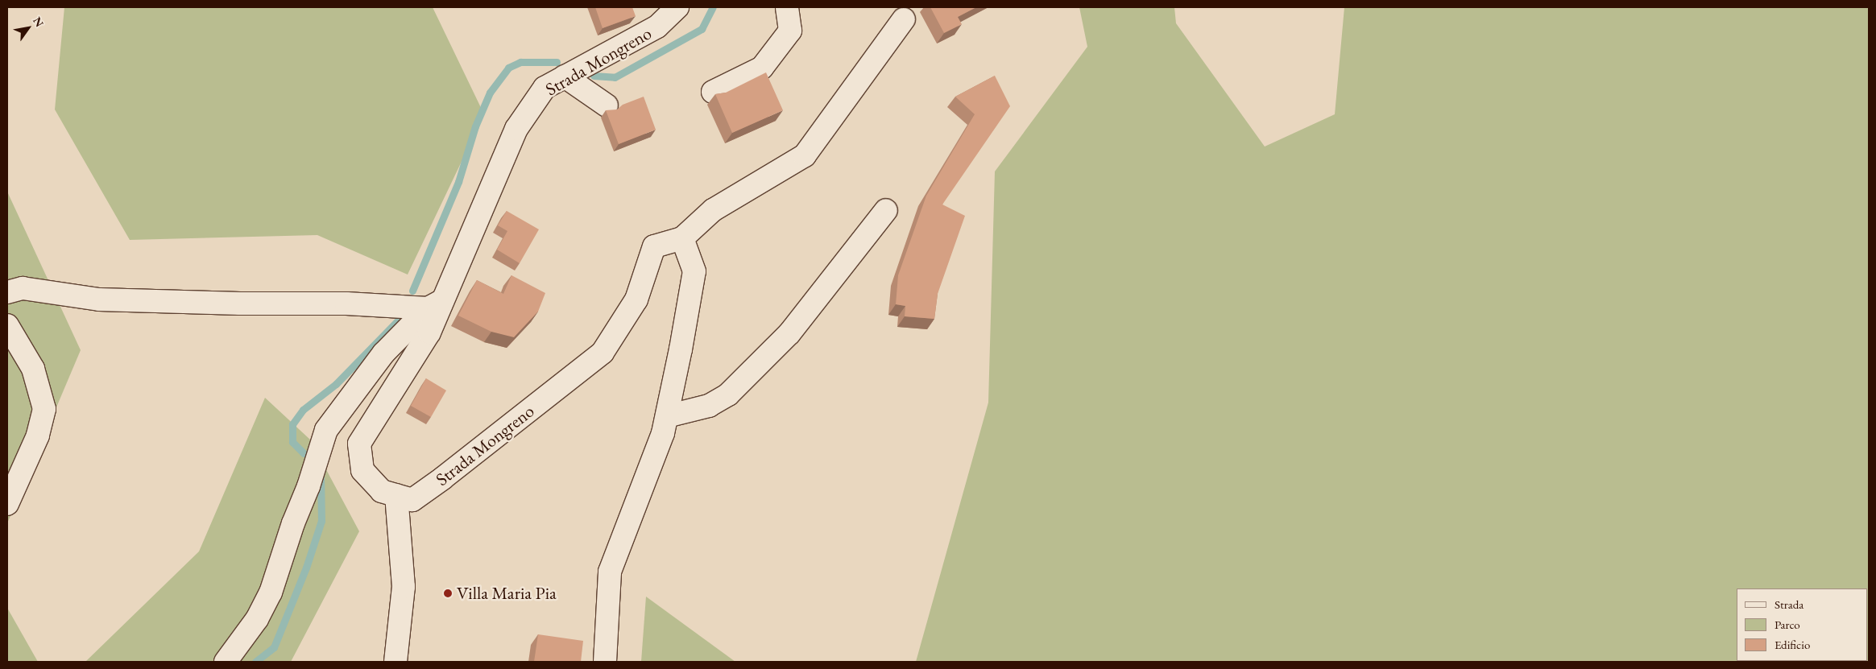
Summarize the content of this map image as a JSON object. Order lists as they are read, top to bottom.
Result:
{
  "streets": {
    "street": ["Strada Mongreno"]
  },
  "places": ["Villa Maria Pia"],
  "legend": ["Strada", "Parco", "Edificio"],
  "north": "top right"
}
